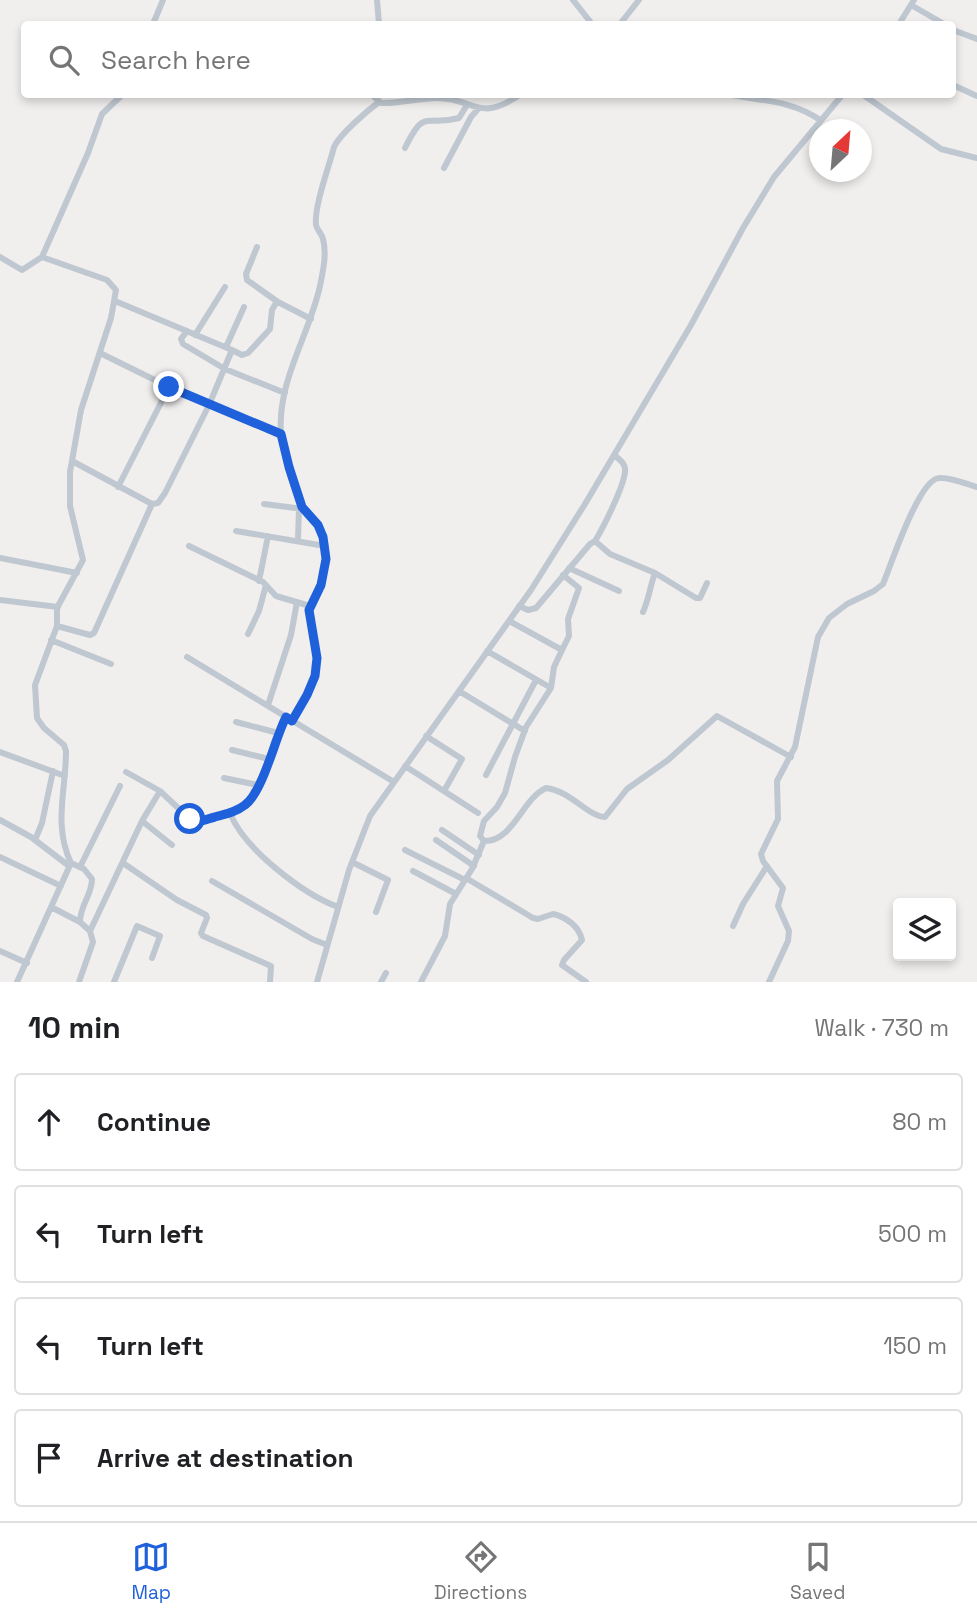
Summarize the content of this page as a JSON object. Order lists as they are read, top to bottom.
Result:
{
  "north": "top right",
  "page": {
    "search": "Search here",
    "heading": ["10 min", "Walk · 730 m"],
    "list": [
      ["Continue", "80 m"],
      ["Turn left", "500 m"],
      ["Turn left", "150 m"],
      "Arrive at destination"
    ],
    "nav": ["Map", "Directions", "Saved"]
  }
}
